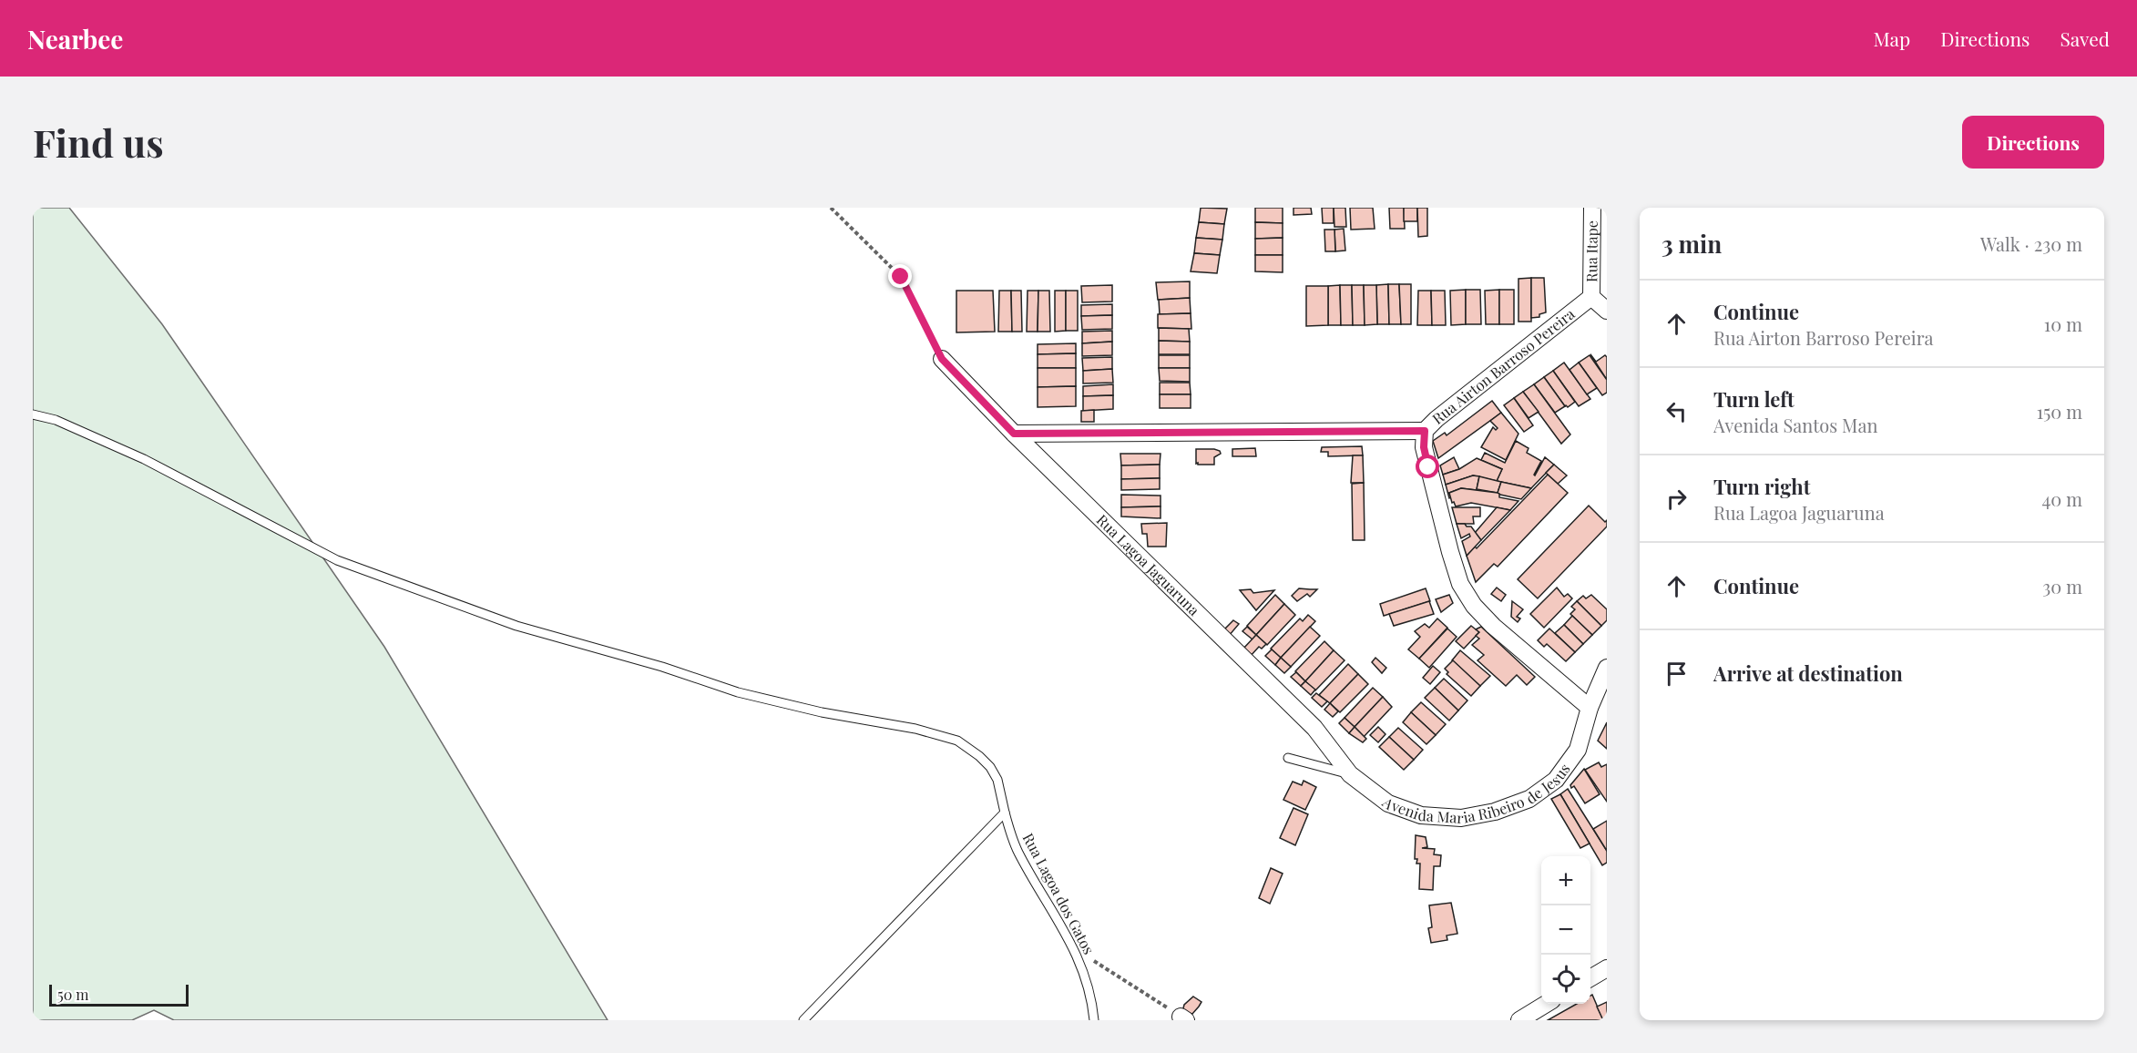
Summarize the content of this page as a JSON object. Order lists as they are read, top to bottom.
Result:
{
  "streets": {
    "street": [
      "Rua Itape",
      "Rua Airton Barroso Pereira",
      "Rua Lagoa Jaguaruna",
      "Avenida Maria Ribeiro de Jesus"
    ],
    "lane": ["Rua Lagoa dos Gatos"]
  },
  "crossings": [
    ["Rua Itape", "Rua Airton Barroso Pereira"],
    ["Rua Airton Barroso Pereira", "Avenida Maria Ribeiro de Jesus"],
    ["Rua Lagoa Jaguaruna", "Avenida Maria Ribeiro de Jesus"]
  ],
  "scale_bar": "50 m",
  "page": {
    "header": "Nearbee",
    "nav": ["Map", "Directions", "Saved"],
    "buttons": "Directions",
    "title": "Find us",
    "heading": ["3 min", "Walk · 230 m"],
    "list": [
      ["Continue", "Rua Airton Barroso Pereira", "10 m"],
      ["Turn left", "Avenida Santos Man", "150 m"],
      ["Turn right", "Rua Lagoa Jaguaruna", "40 m"],
      ["Continue", "30 m"],
      "Arrive at destination"
    ],
    "map_buttons": ["+", "−"],
    "scale": "50 m"
  }
}
